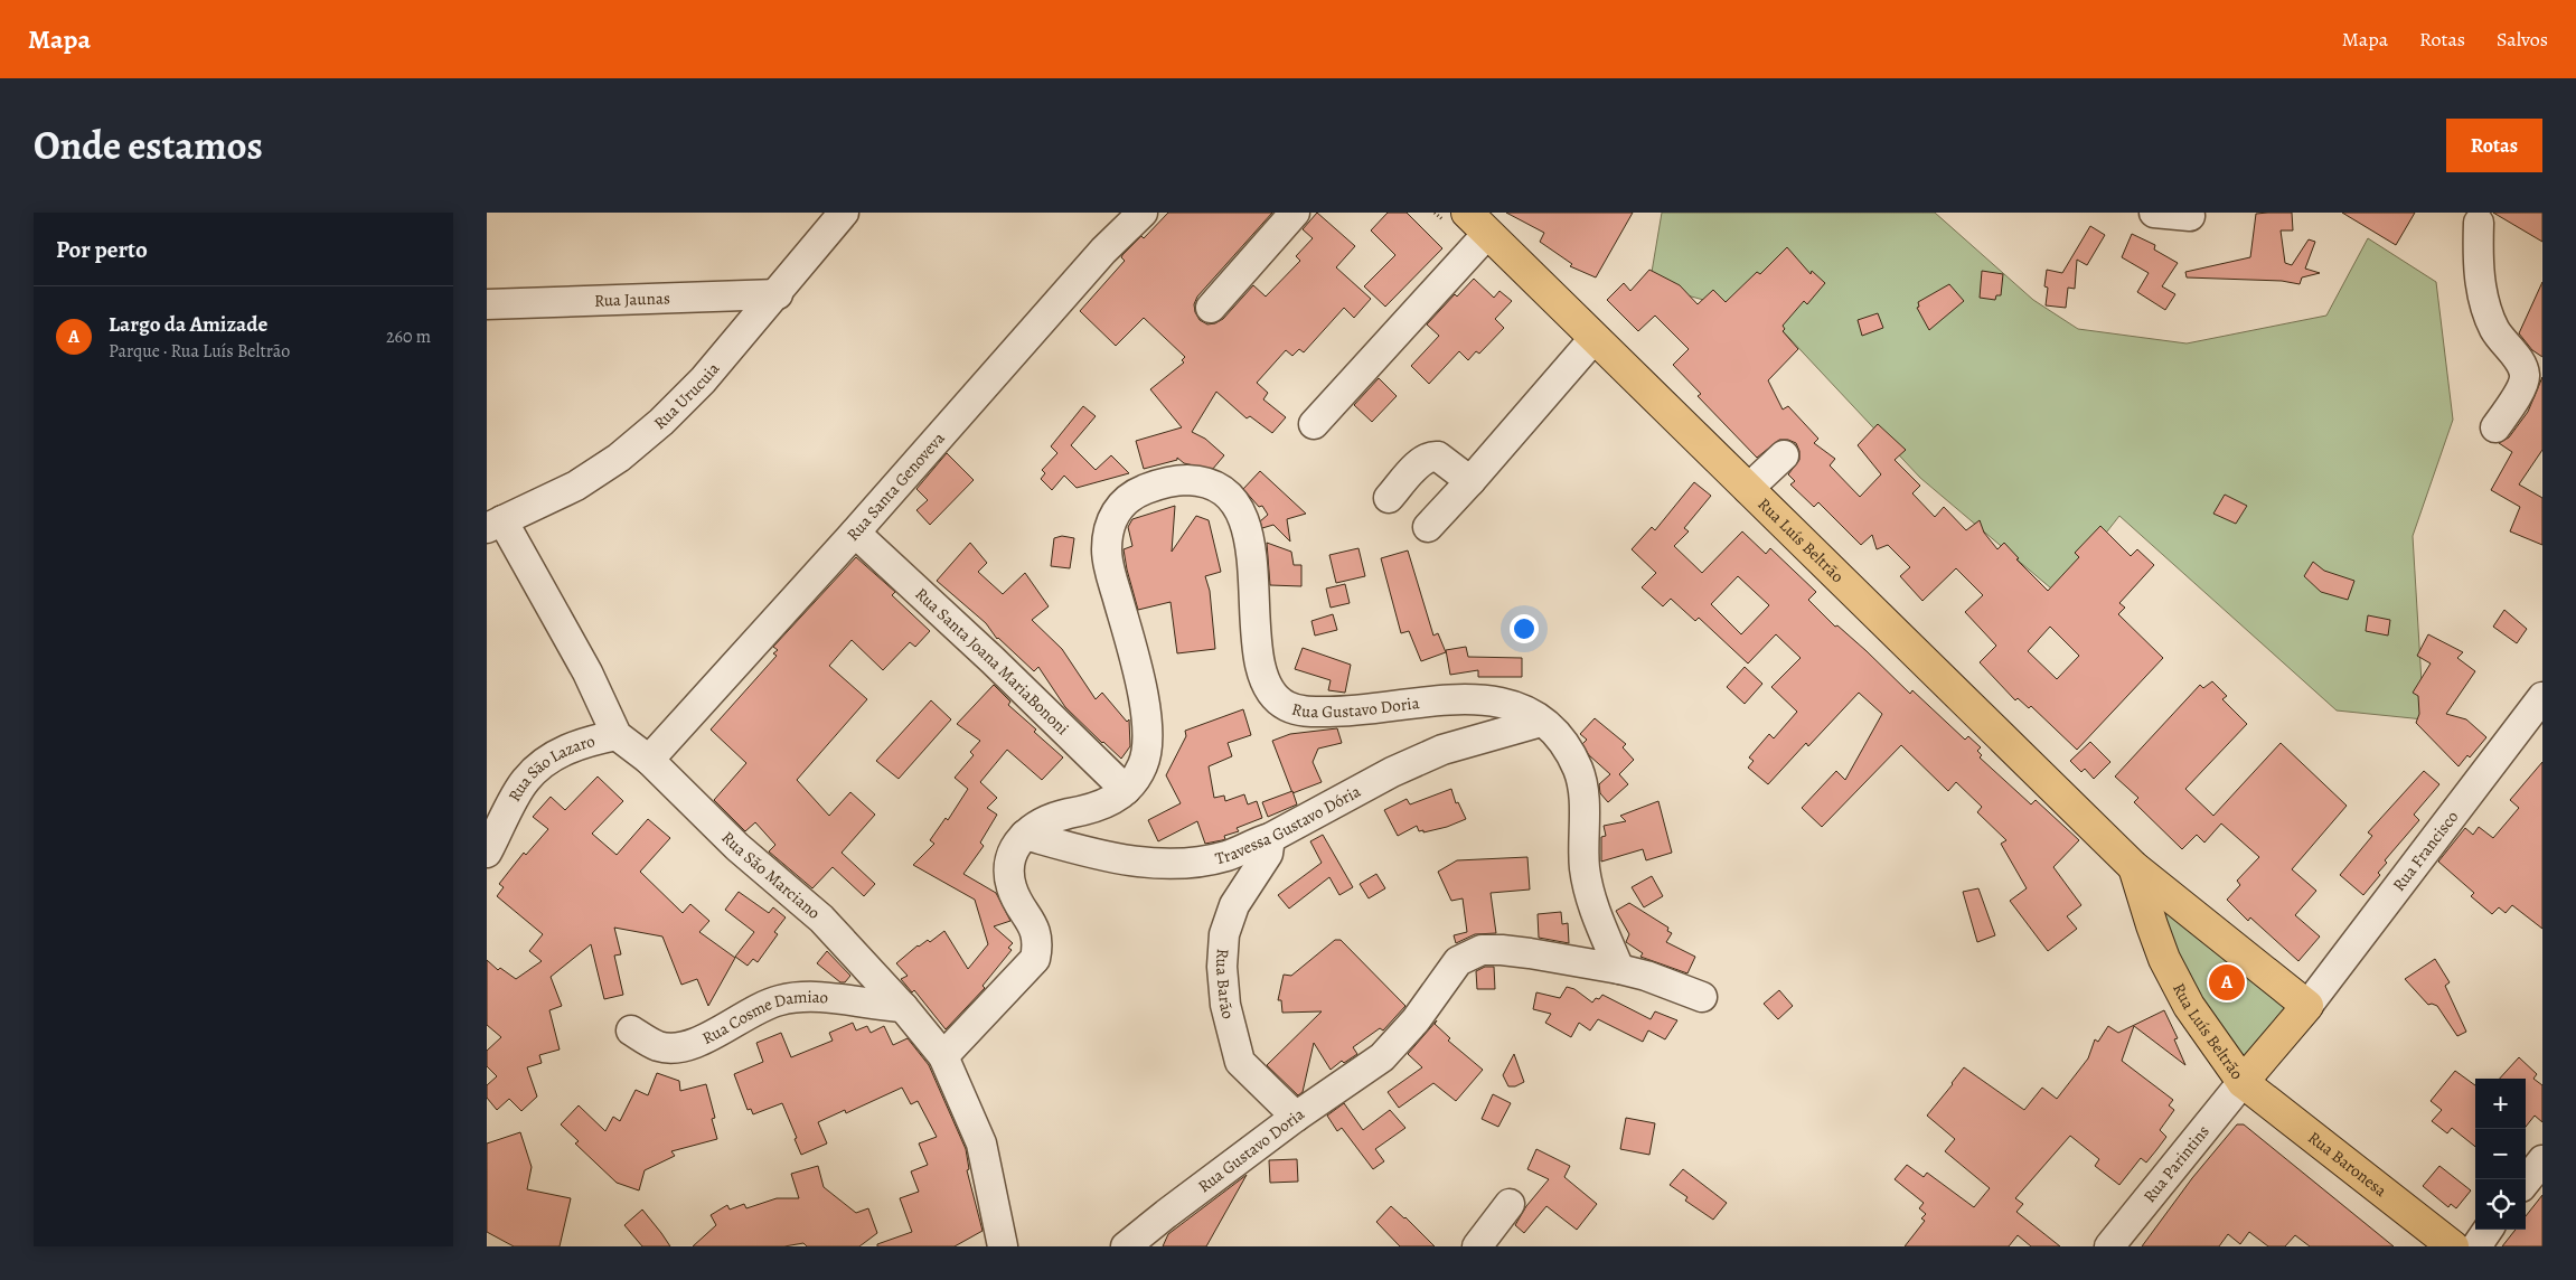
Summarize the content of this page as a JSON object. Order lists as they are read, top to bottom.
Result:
{
  "streets": {
    "main road": ["Rua Luís Beltrão", "Rua Baronesa"],
    "street": [
      "Rua Jaunas",
      "Rua Urucuia",
      "Rua Santa Genoveva",
      "Rua Santa Joana MariaBononi",
      "Rua Gustavo Doria",
      "Rua Sāo Lazaro",
      "Travessa Gustavo Dória",
      "Rua Francisco",
      "Rua São Marciano",
      "Rua Barão",
      "Rua Cosme Damiao",
      "Rua Parintins"
    ]
  },
  "crossings": [
    ["Rua Jaunas", "Rua Urucuia"],
    ["Rua Urucuia", "Rua São Marciano"],
    ["Rua Santa Genoveva", "Rua Santa Joana MariaBononi"],
    ["Rua Santa Genoveva", "Rua São Marciano"],
    ["Rua Luís Beltrão", "Rua Francisco"],
    ["Rua Luís Beltrão", "Rua Parintins"],
    ["Rua Luís Beltrão", "Rua Baronesa"],
    ["Rua Santa Joana MariaBononi", "Rua Gustavo Doria"],
    ["Rua Gustavo Doria", "Travessa Gustavo Dória"],
    ["Rua Gustavo Doria", "Rua Barão"],
    ["Rua Sāo Lazaro", "Rua São Marciano"],
    ["Travessa Gustavo Dória", "Rua Barão"],
    ["Rua São Marciano", "Rua Cosme Damiao"],
    ["Rua Parintins", "Rua Baronesa"]
  ],
  "page": {
    "header": "Mapa",
    "nav": ["Mapa", "Rotas", "Salvos"],
    "title": "Onde estamos",
    "buttons": "Rotas",
    "heading": "Por perto",
    "list": [
      {
        "mark": "A",
        "name": "Largo da Amizade",
        "note": "Parque · Rua Luís Beltrão",
        "value": "260 m"
      }
    ],
    "pins": "A",
    "map_buttons": ["+", "−"]
  }
}
